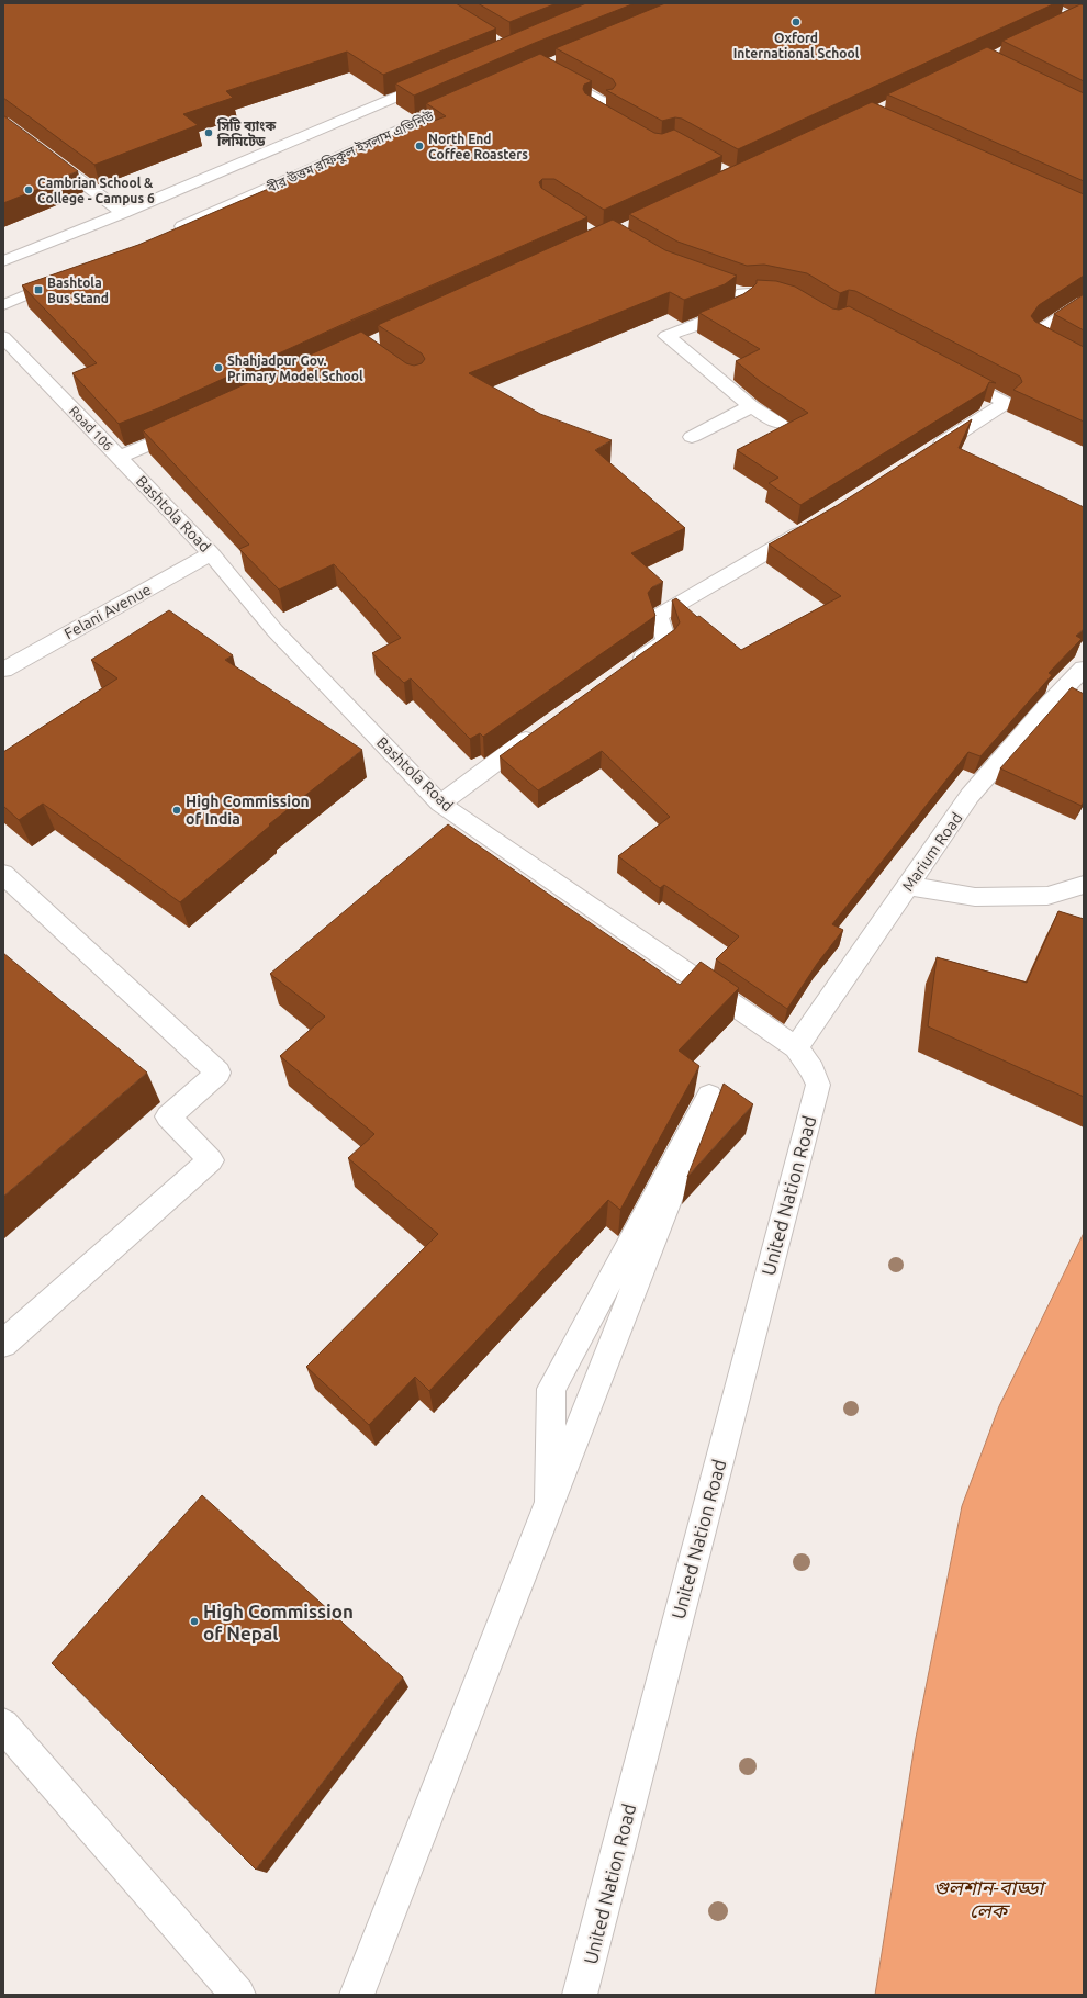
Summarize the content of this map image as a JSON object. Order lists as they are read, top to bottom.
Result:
{
  "streets": {
    "street": [
      "বীর উত্তম রফিকুল ইসলাম এভিনিউ",
      "Road 106",
      "Bashtola Road",
      "Felani Avenue",
      "Marium Road",
      "United Nation Road"
    ]
  },
  "crossings": [
    ["Road 106", "Bashtola Road"],
    ["Bashtola Road", "Felani Avenue"],
    ["Bashtola Road", "Marium Road"],
    ["Bashtola Road", "United Nation Road"]
  ],
  "water": ["গুলশান-বাড্ডা লেক"],
  "places": {
    "other": [
      "Oxford International School",
      "সিটি ব্যাংক লিমিটেড",
      "North End Coffee Roasters",
      "Cambrian School & College - Campus 6",
      "Shahjadpur Gov. Primary Model School",
      "High Commission of India",
      "High Commission of Nepal"
    ],
    "transit": ["Bashtola Bus Stand"]
  }
}
